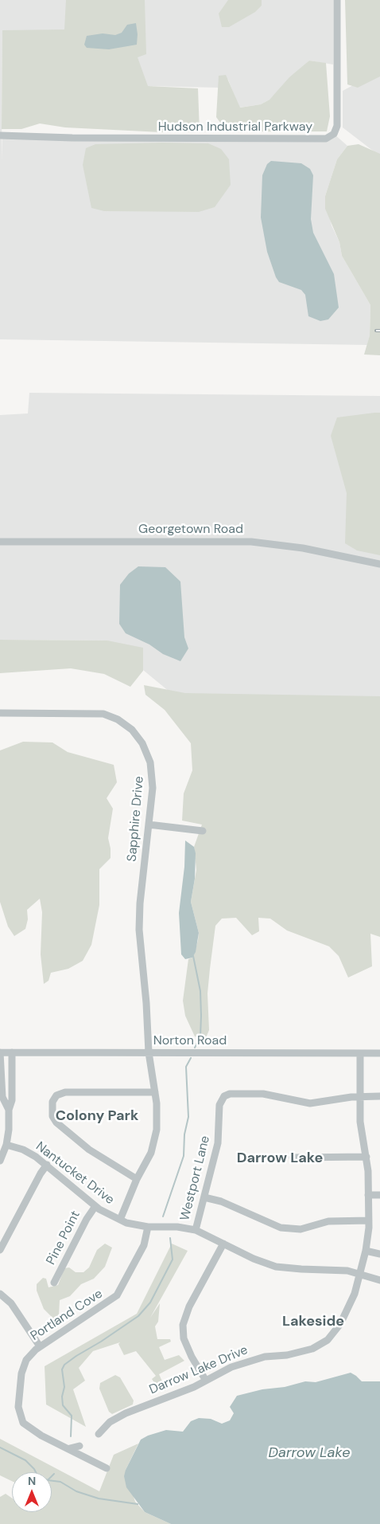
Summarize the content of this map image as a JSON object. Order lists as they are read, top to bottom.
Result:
{
  "streets": {
    "street": [
      "Hudson Industrial Parkway",
      "Georgetown Road",
      "Sapphire Drive",
      "Norton Road",
      "Nantucket Drive",
      "Westport Lane",
      "Pine Point",
      "Portland Cove",
      "Darrow Lake Drive"
    ]
  },
  "crossings": [
    ["Sapphire Drive", "Norton Road"],
    ["Sapphire Drive", "Nantucket Drive"],
    ["Norton Road", "Darrow Lake Drive"],
    ["Nantucket Drive", "Westport Lane"],
    ["Nantucket Drive", "Pine Point"],
    ["Nantucket Drive", "Portland Cove"],
    ["Nantucket Drive", "Darrow Lake Drive"],
    ["Westport Lane", "Darrow Lake Drive"]
  ],
  "districts": ["Colony Park", "Darrow Lake", "Lakeside"],
  "water": ["Darrow Lake"],
  "north": "top"
}
